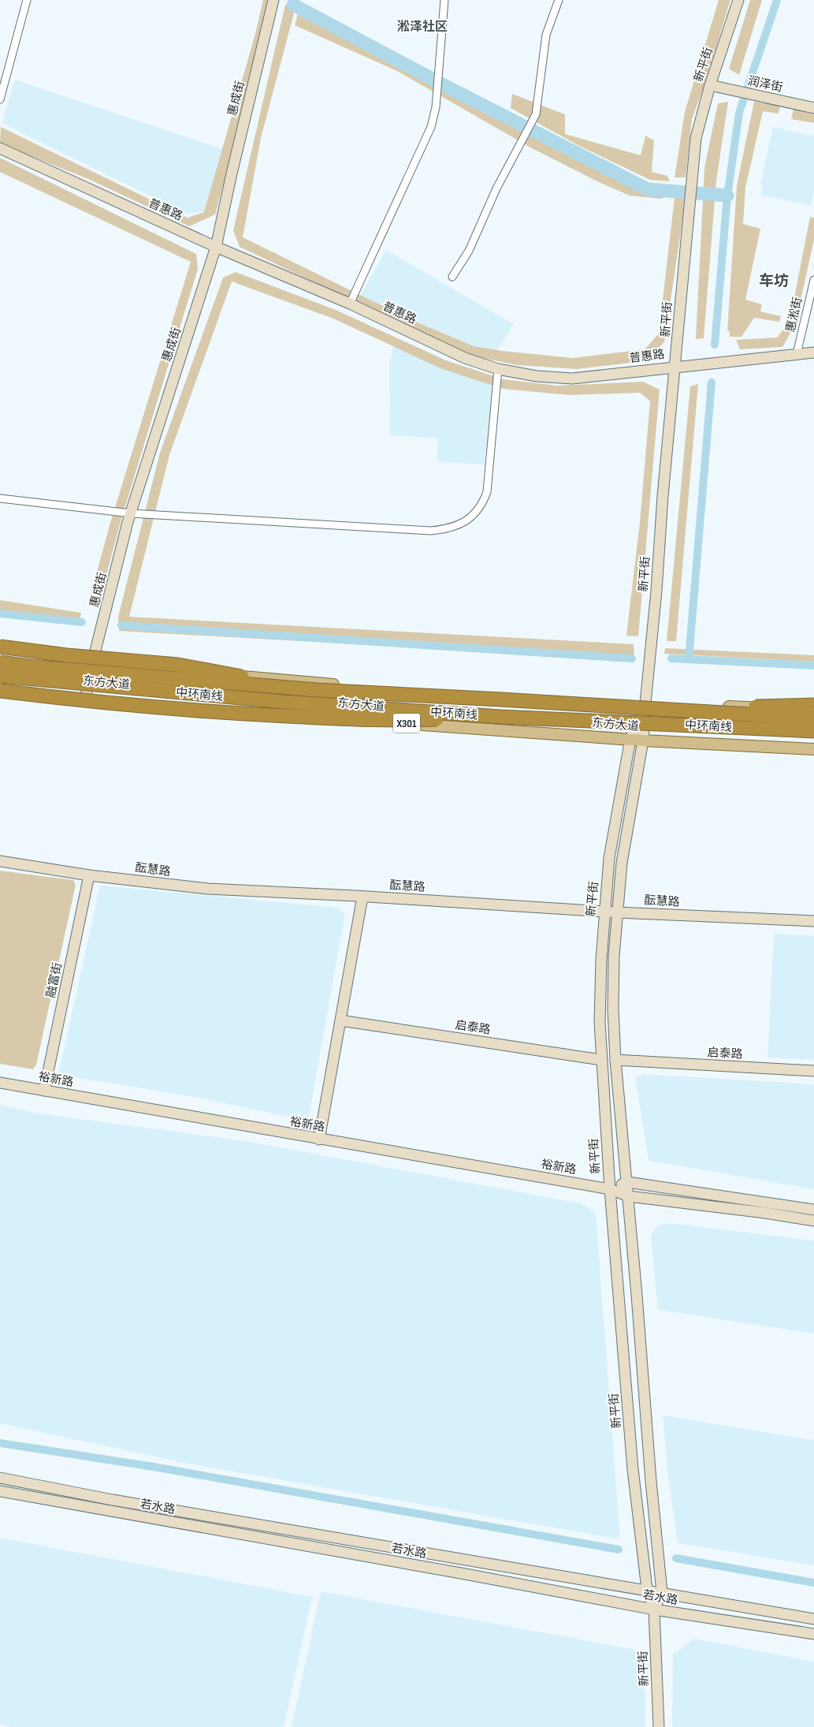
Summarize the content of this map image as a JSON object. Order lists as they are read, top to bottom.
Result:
{
  "streets": {
    "highway": ["中环南线"],
    "main road": [
      "新平街",
      "润泽街",
      "惠成街",
      "普惠路",
      "东方大道",
      "X301",
      "酝慧路",
      "融富街",
      "启泰路",
      "裕新路",
      "若水路"
    ],
    "street": ["惠淞街"]
  },
  "crossings": [
    ["新平街", "润泽街"],
    ["新平街", "普惠路"],
    ["新平街", "东方大道"],
    ["新平街", "酝慧路"],
    ["新平街", "启泰路"],
    ["新平街", "裕新路"],
    ["新平街", "若水路"],
    ["惠成街", "普惠路"],
    ["惠成街", "东方大道"],
    ["普惠路", "惠淞街"],
    ["酝慧路", "融富街"],
    ["融富街", "裕新路"]
  ],
  "districts": ["淞泽社区", "车坊"]
}
